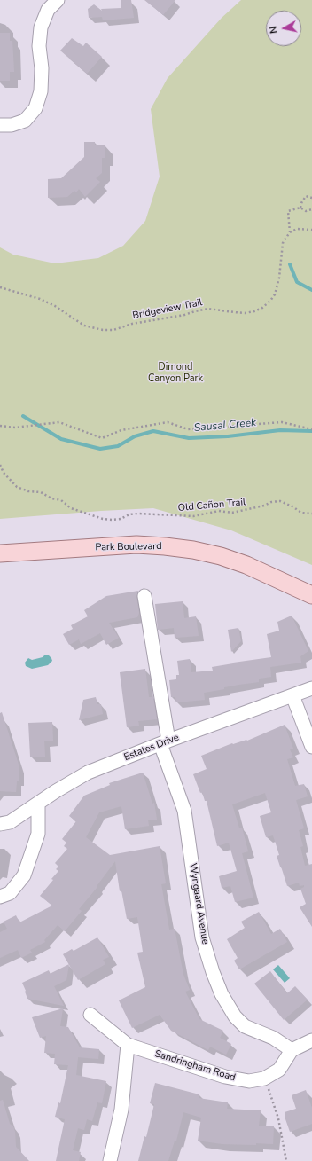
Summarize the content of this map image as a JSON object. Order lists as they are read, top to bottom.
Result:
{
  "streets": {
    "main road": ["Park Boulevard"],
    "street": ["Estates Drive", "Wyngaard Avenue", "Sandringham Road"],
    "path": ["Bridgeview Trail", "Old Cañon Trail"]
  },
  "crossings": [
    ["Estates Drive", "Wyngaard Avenue"],
    ["Wyngaard Avenue", "Sandringham Road"]
  ],
  "water": ["Sausal Creek"],
  "parks": ["Dimond Canyon Park"],
  "north": "left"
}
